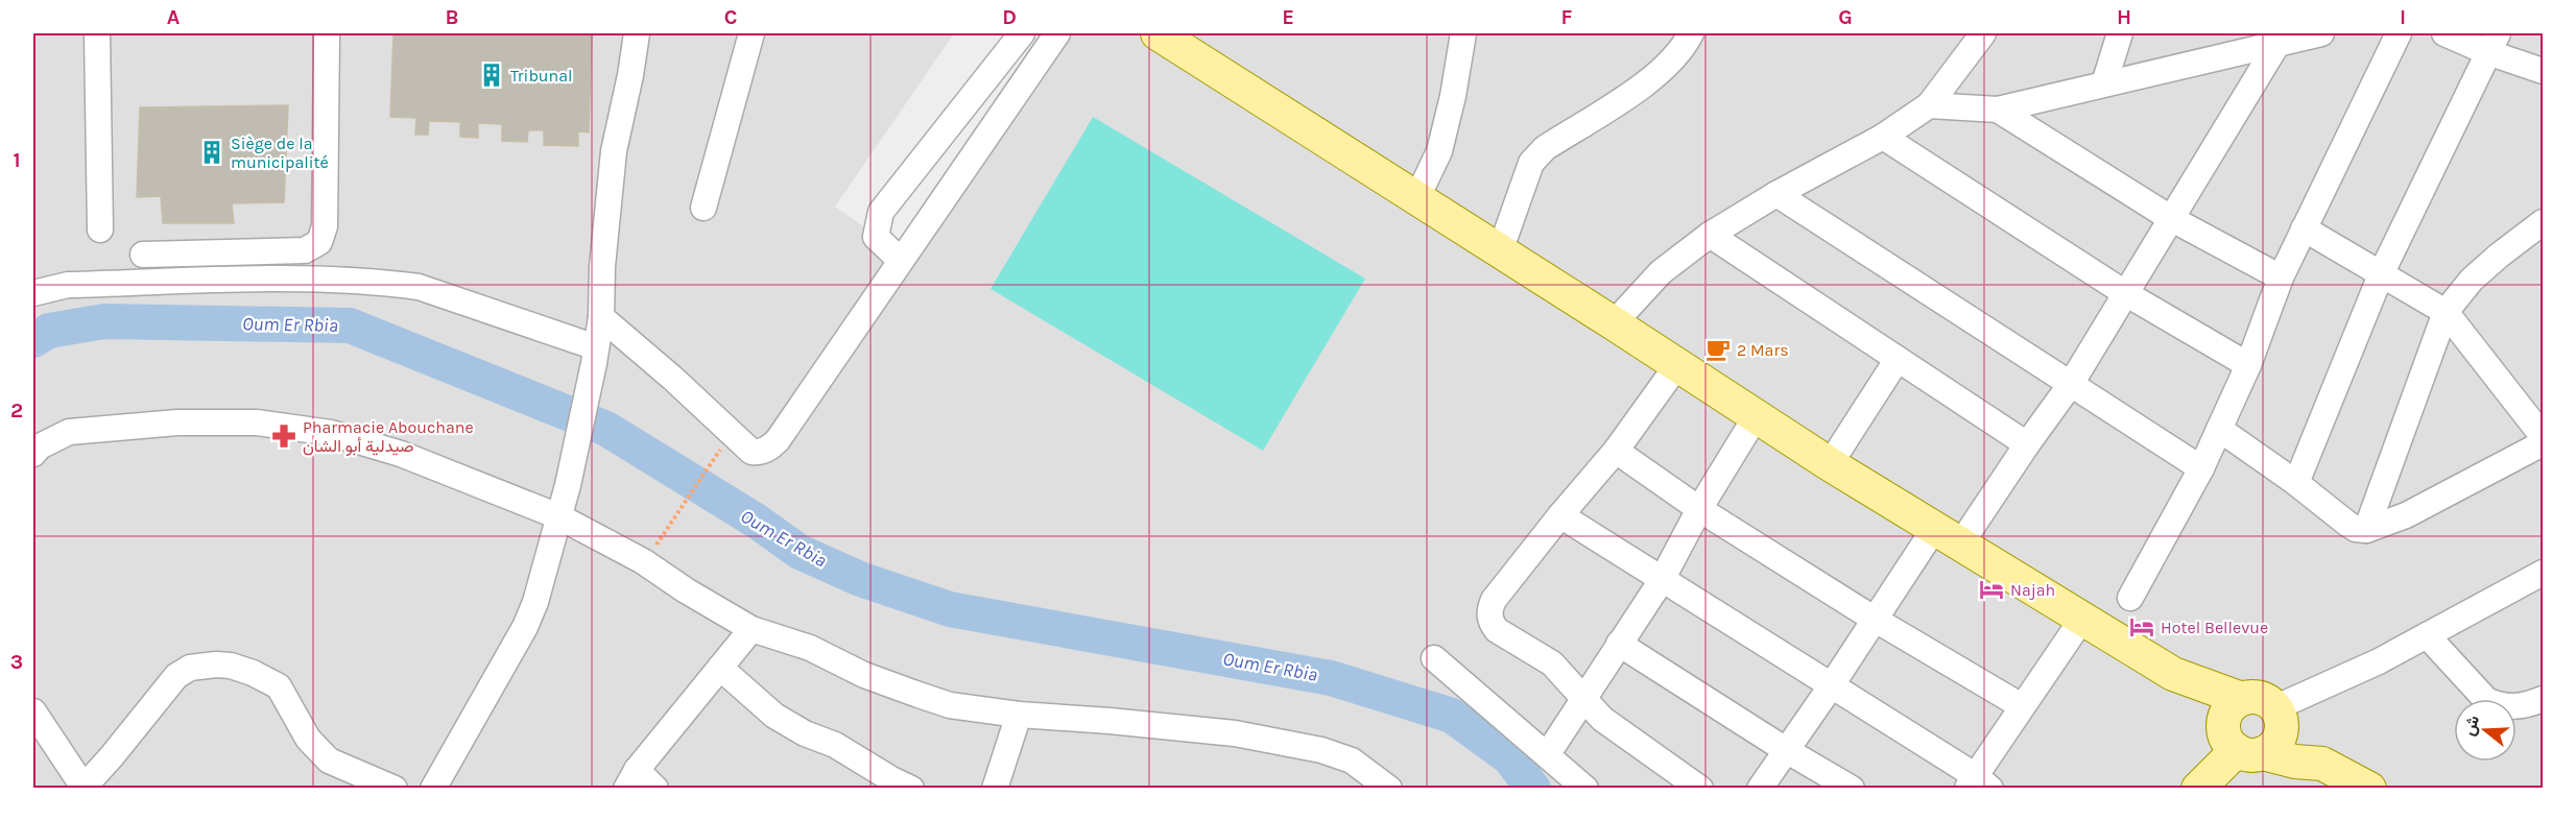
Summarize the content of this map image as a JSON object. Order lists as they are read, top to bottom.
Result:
{
  "water": ["Oum Er Rbia"],
  "places": {
    "building": ["Tribunal", "Siège de la municipalité"],
    "cafe": ["2 Mars"],
    "pharmacy": ["Pharmacie Abouchane صيدلية أبو الشان"],
    "hotel": ["Najah", "Hotel Bellevue"]
  },
  "north": "left",
  "grid": {
    "columns": [
      "A",
      "B",
      "C",
      "D",
      "E",
      "F",
      "G",
      "H",
      "I"
    ],
    "rows": ["1", "2", "3"]
  }
}
